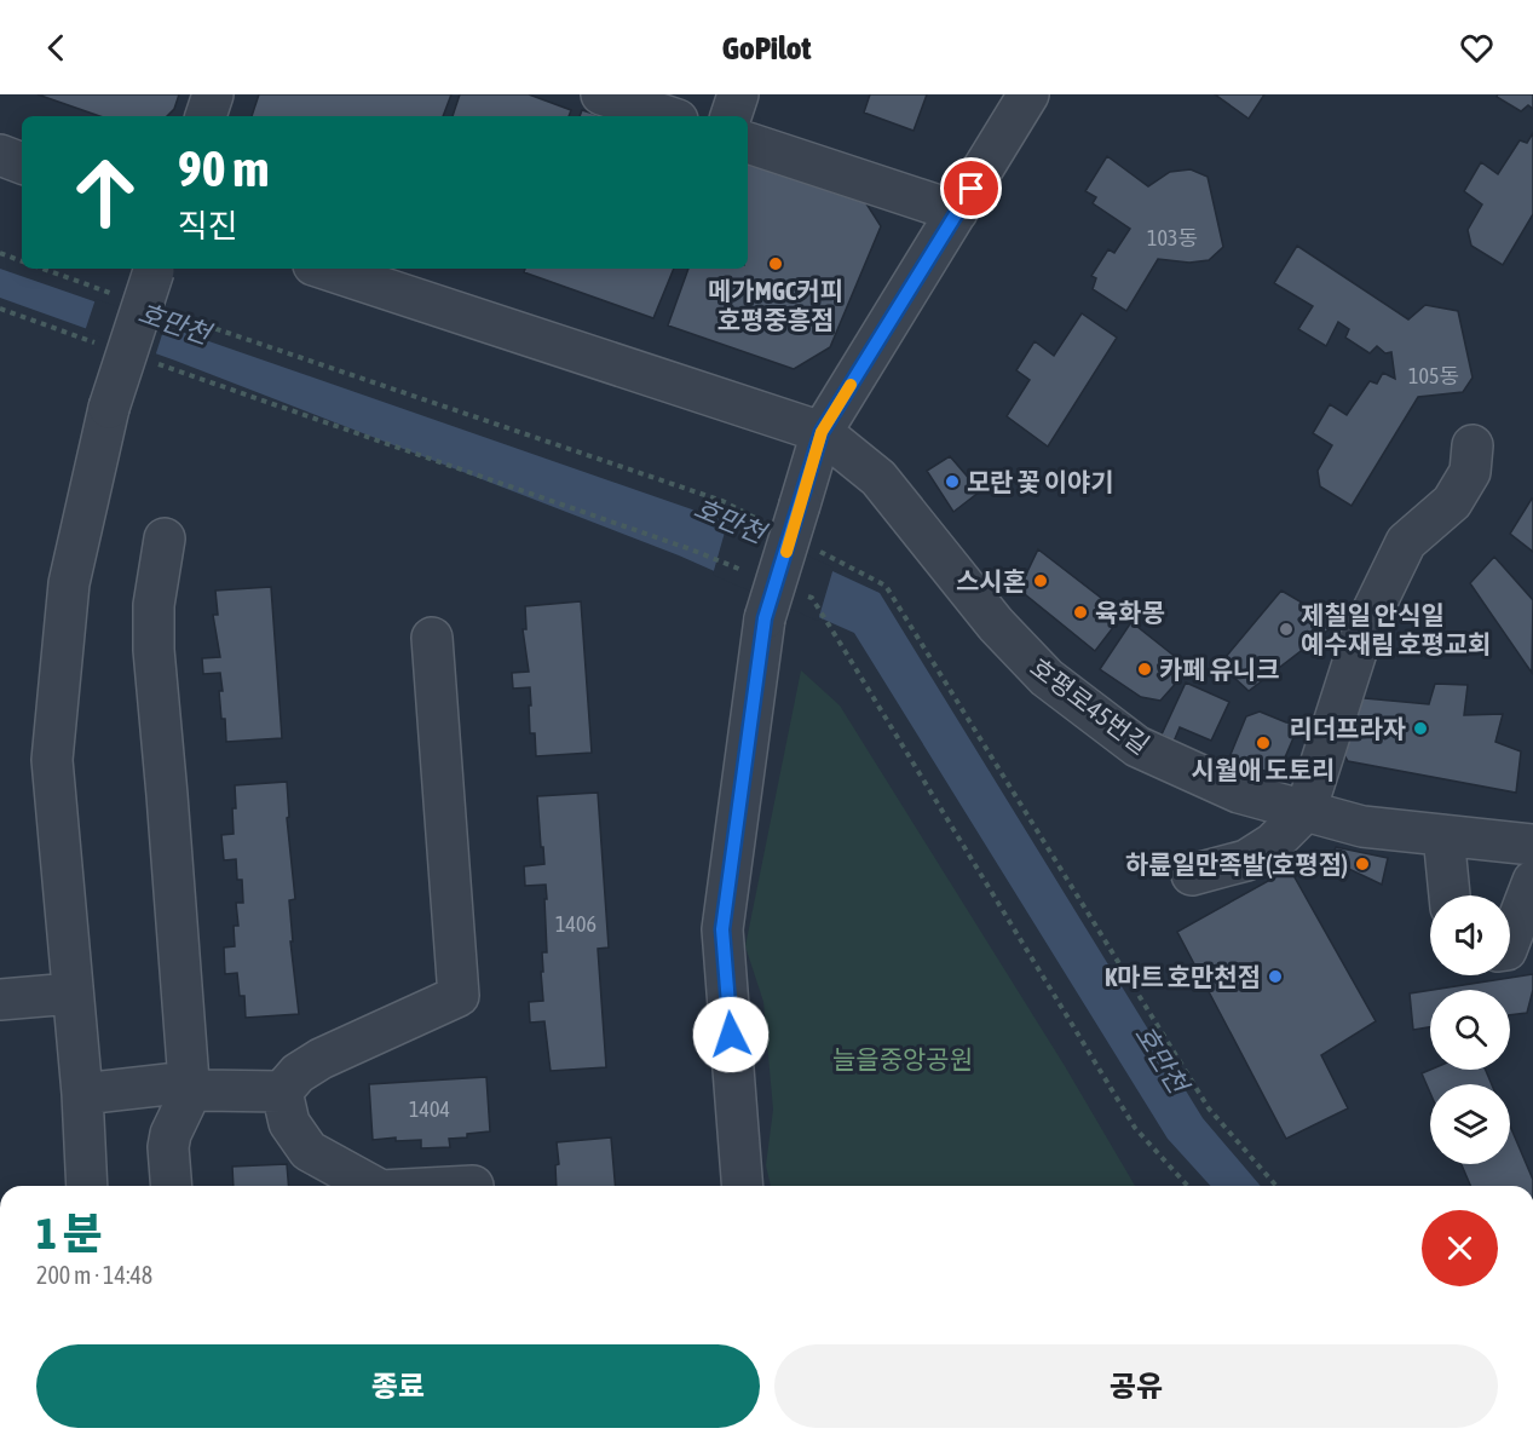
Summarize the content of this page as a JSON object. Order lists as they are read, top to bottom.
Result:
{
  "streets": {
    "street": ["호평로45번길"]
  },
  "water": ["호만천"],
  "parks": ["늘을중앙공원"],
  "places": [
    "메가MGC커피 호평중흥점",
    "모란 꽃 이야기",
    "스시혼",
    "육화몽",
    "제칠일 안식일 예수재림 호평교회",
    "카페 유니크",
    "리더프라자",
    "시월애 도토리",
    "하륜일만족발(호평점)",
    "K마트 호만천점"
  ],
  "house_numbers": [
    "103동",
    "105동",
    "1406",
    "1404"
  ],
  "page": {
    "header": "GoPilot",
    "turn": ["90 m", "직진"],
    "heading": ["1 분", "200 m · 14:48"],
    "buttons": ["종료", "공유"]
  }
}
